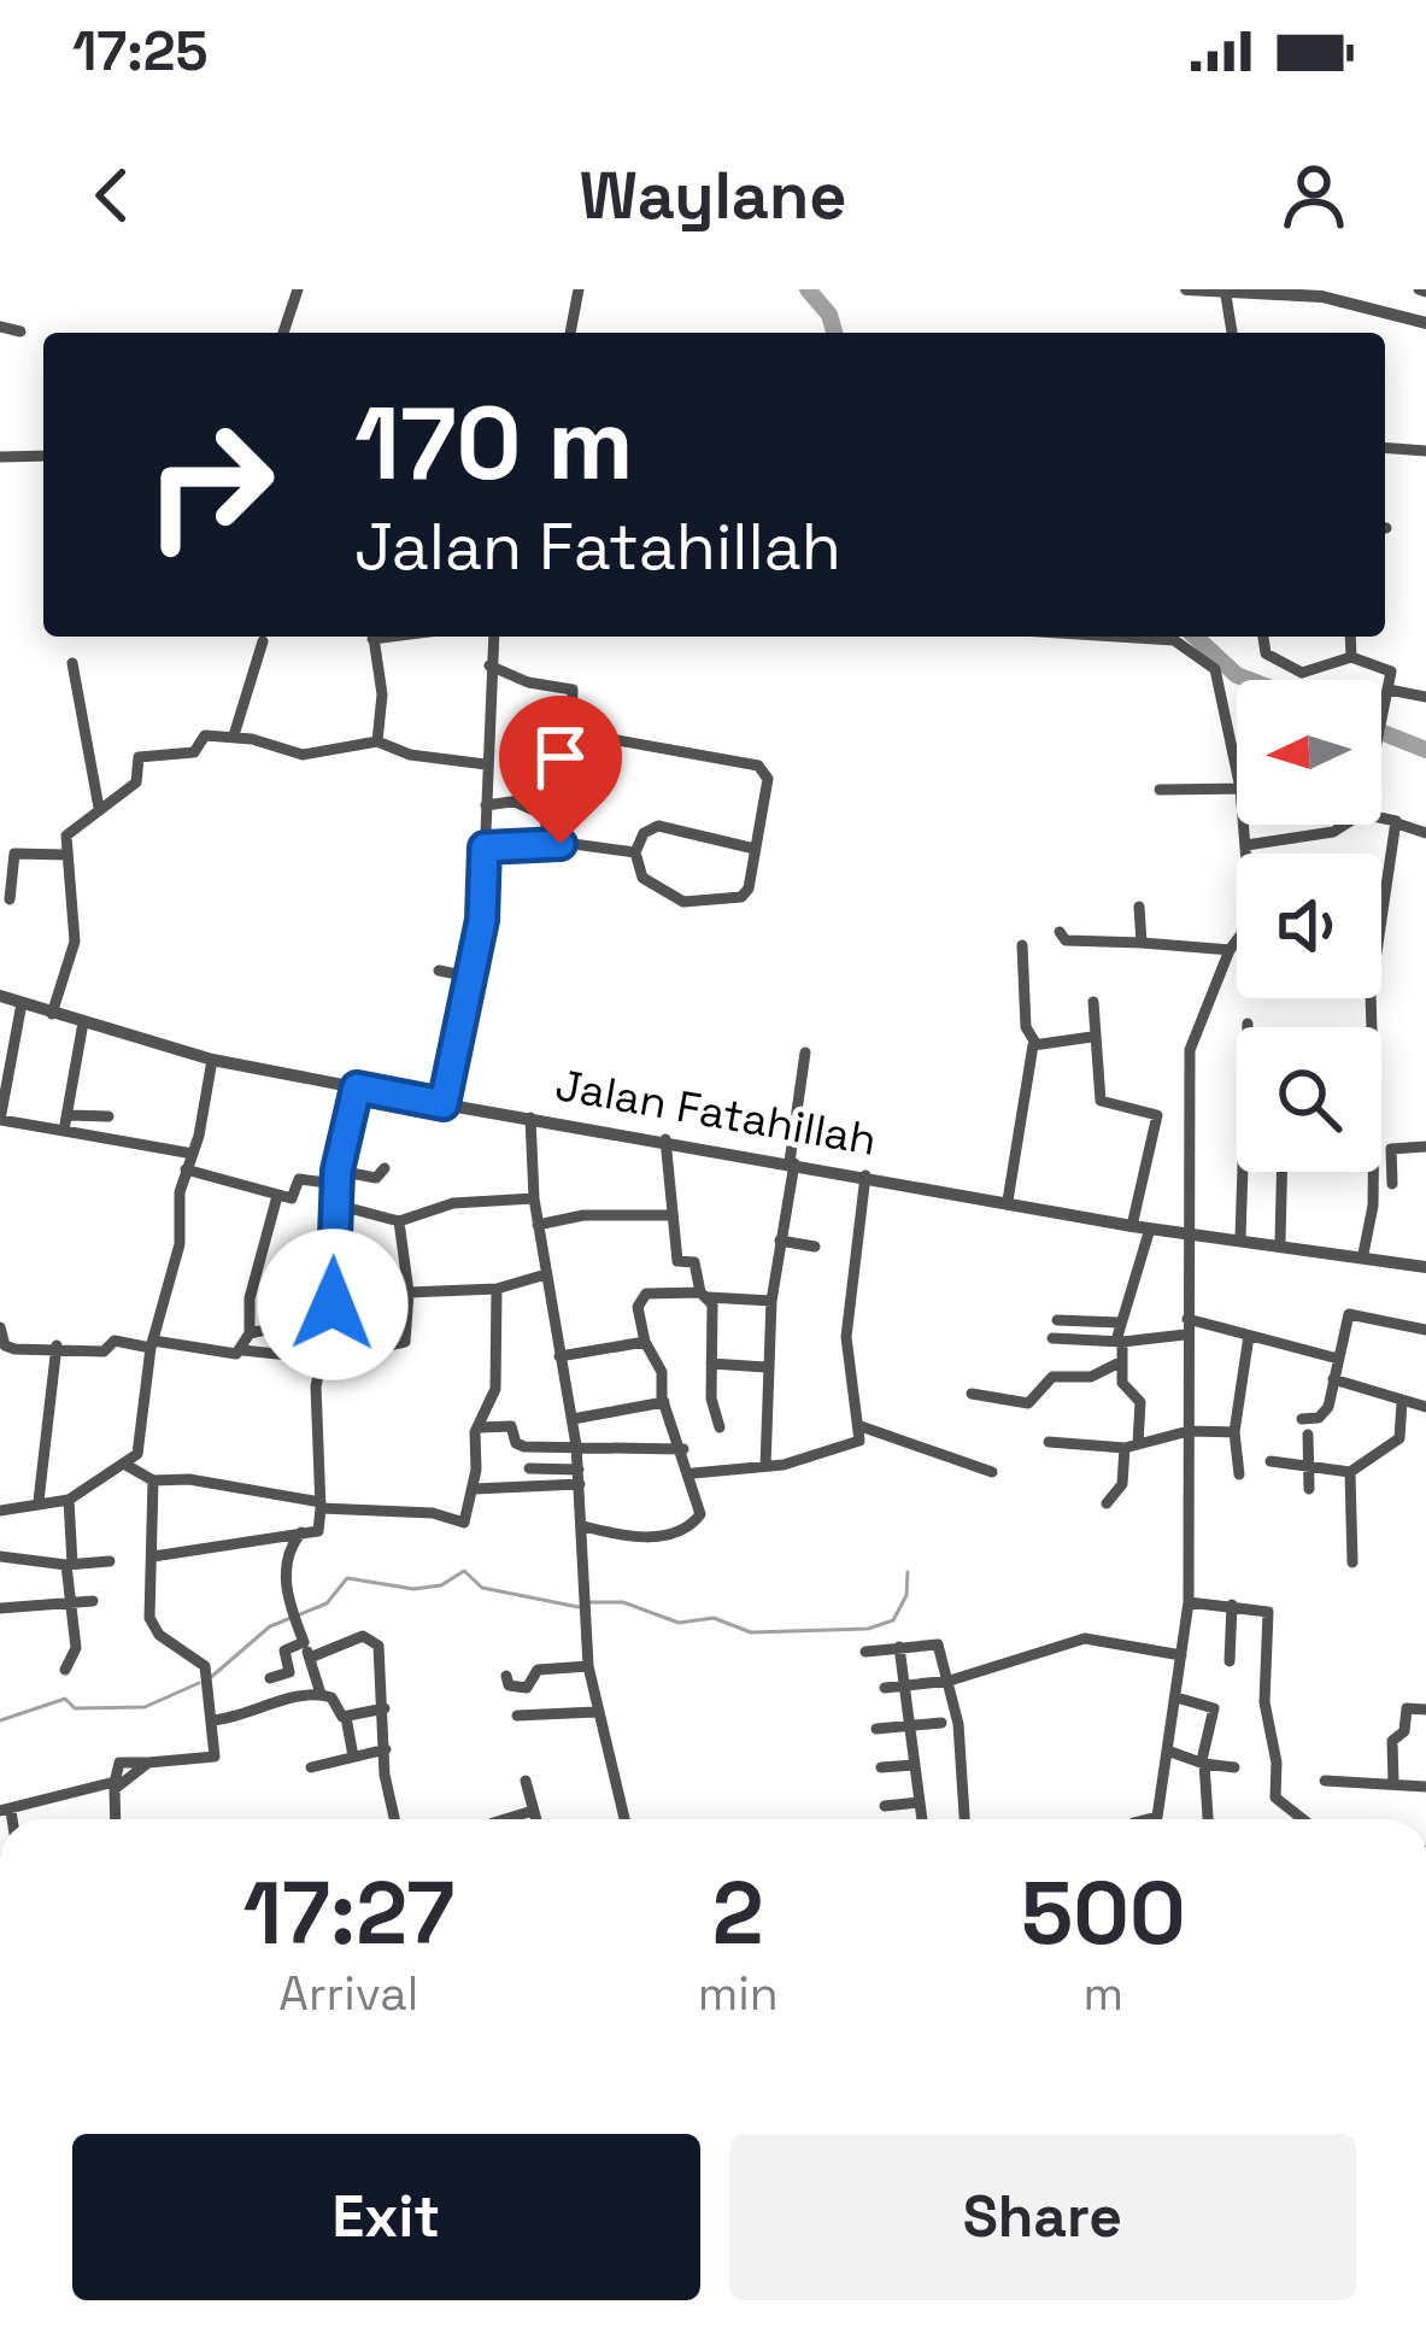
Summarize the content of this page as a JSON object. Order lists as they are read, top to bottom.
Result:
{
  "streets": {
    "street": ["Jalan Fatahillah"]
  },
  "north": "left",
  "page": {
    "status": "17:25",
    "header": "Waylane",
    "turn": ["170 m", "Jalan Fatahillah"],
    "eta": [
      "17:27",
      "Arrival",
      "2",
      "min",
      "500",
      "m"
    ],
    "buttons": ["Exit", "Share"]
  }
}
